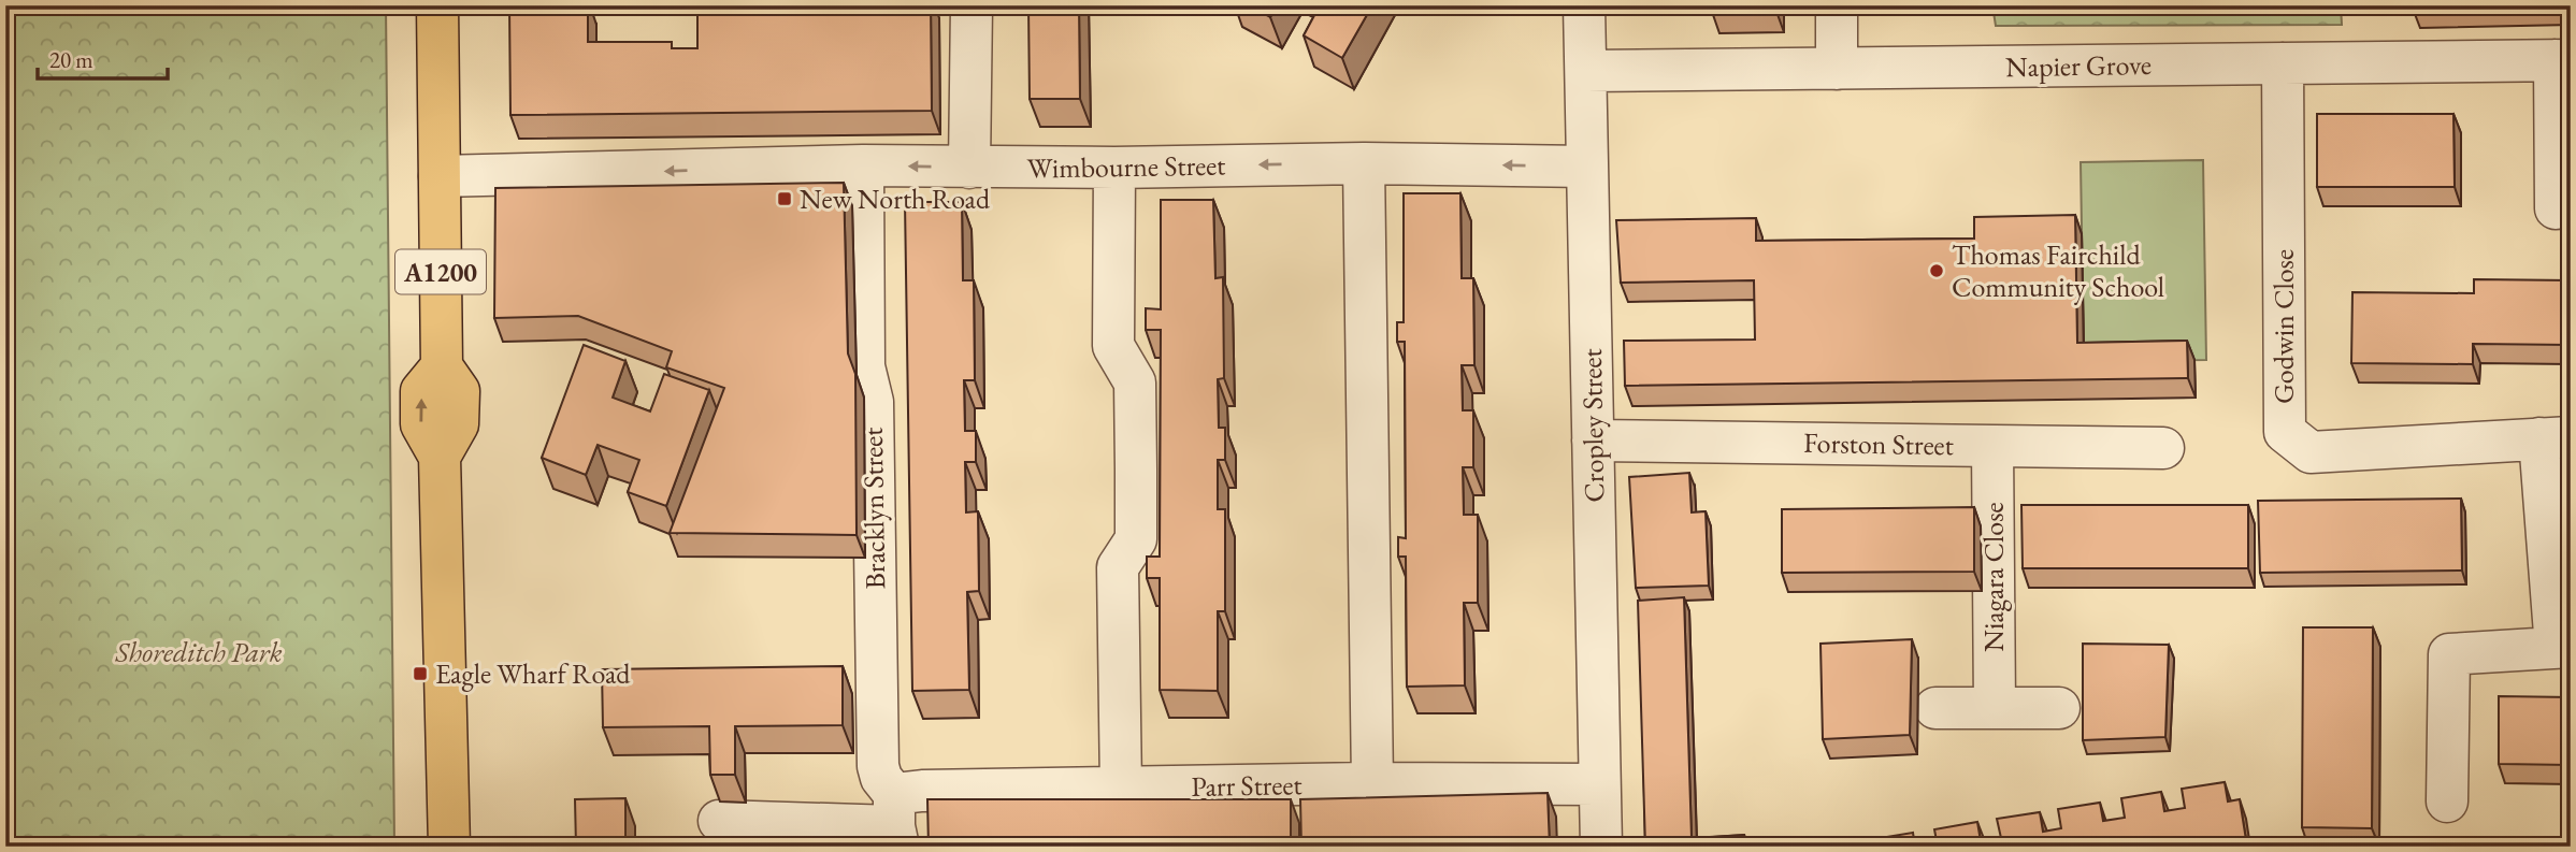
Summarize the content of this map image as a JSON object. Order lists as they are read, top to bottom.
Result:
{
  "streets": {
    "main road": ["A1200"],
    "street": [
      "Napier Grove",
      "Wimbourne Street",
      "Godwin Close",
      "Cropley Street",
      "Forston Street",
      "Bracklyn Street",
      "Niagara Close",
      "Parr Street"
    ]
  },
  "crossings": [
    ["Napier Grove", "Godwin Close"],
    ["Napier Grove", "Cropley Street"],
    ["Wimbourne Street", "A1200"],
    ["Wimbourne Street", "Cropley Street"],
    ["Wimbourne Street", "Bracklyn Street"],
    ["Cropley Street", "Forston Street"],
    ["Cropley Street", "Parr Street"],
    ["Forston Street", "Niagara Close"],
    ["Bracklyn Street", "Parr Street"]
  ],
  "one_way": ["Wimbourne Street"],
  "parks": ["Shoreditch Park"],
  "places": {
    "transit": ["New North Road", "Eagle Wharf Road"],
    "other": ["Thomas Fairchild Community School"]
  },
  "scale_bar": "20 m"
}
